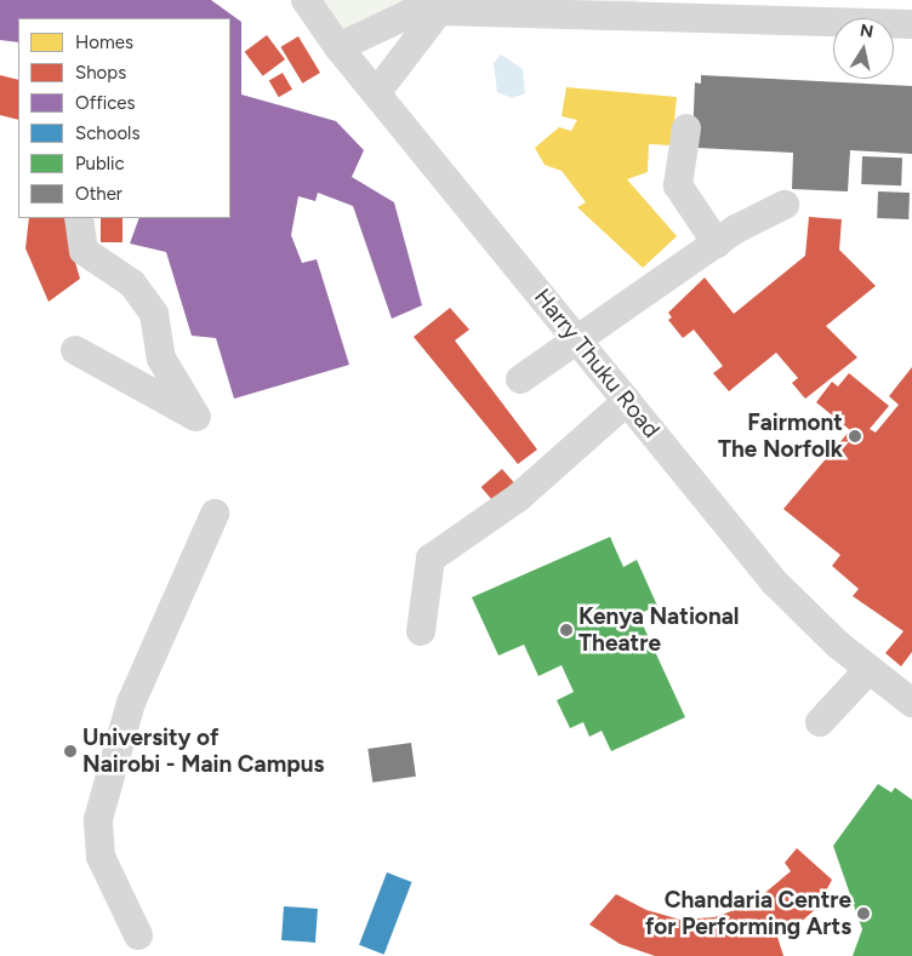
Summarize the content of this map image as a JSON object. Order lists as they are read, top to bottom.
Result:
{
  "streets": {
    "street": ["Harry Thuku Road"]
  },
  "places": [
    "Fairmont The Norfolk",
    "Kenya National Theatre",
    "University of Nairobi - Main Campus",
    "Chandaria Centre for Performing Arts"
  ],
  "legend": [
    "Homes",
    "Shops",
    "Offices",
    "Schools",
    "Public",
    "Other"
  ],
  "north": "top"
}
